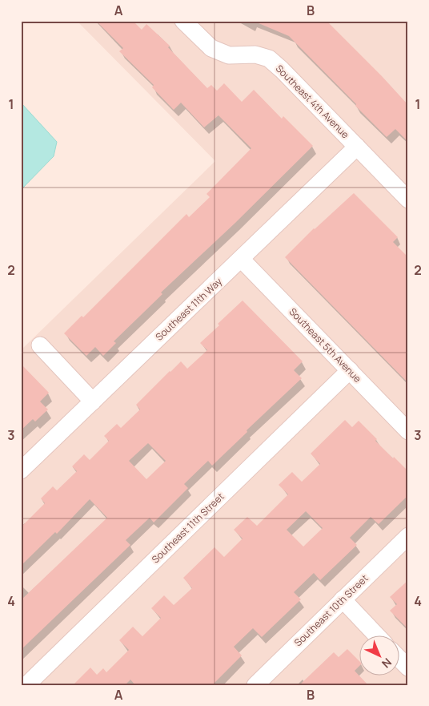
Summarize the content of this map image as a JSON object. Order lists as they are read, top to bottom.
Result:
{
  "streets": {
    "street": [
      "Southeast 4th Avenue",
      "Southeast 11th Way",
      "Southeast 5th Avenue",
      "Southeast 11th Street",
      "Southeast 10th Street"
    ]
  },
  "crossings": [
    ["Southeast 4th Avenue", "Southeast 11th Way"],
    ["Southeast 11th Way", "Southeast 5th Avenue"],
    ["Southeast 5th Avenue", "Southeast 11th Street"]
  ],
  "north": "bottom right",
  "grid": {
    "columns": ["A", "B"],
    "rows": [
      "1",
      "2",
      "3",
      "4"
    ]
  }
}
